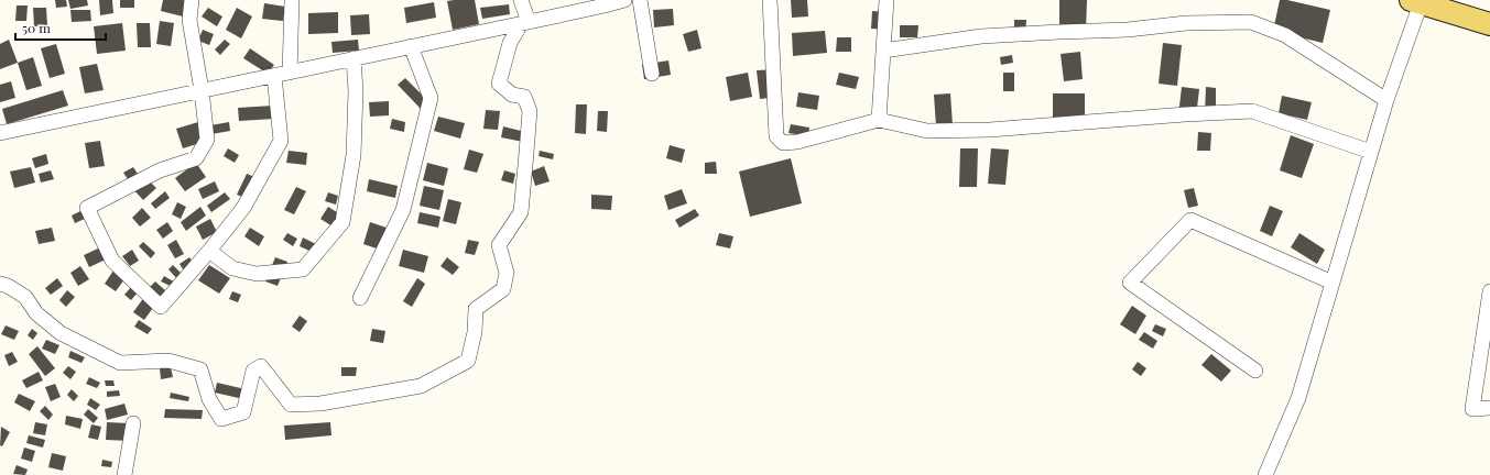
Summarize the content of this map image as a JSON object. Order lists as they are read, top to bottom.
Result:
{
  "scale_bar": "50 m"
}
